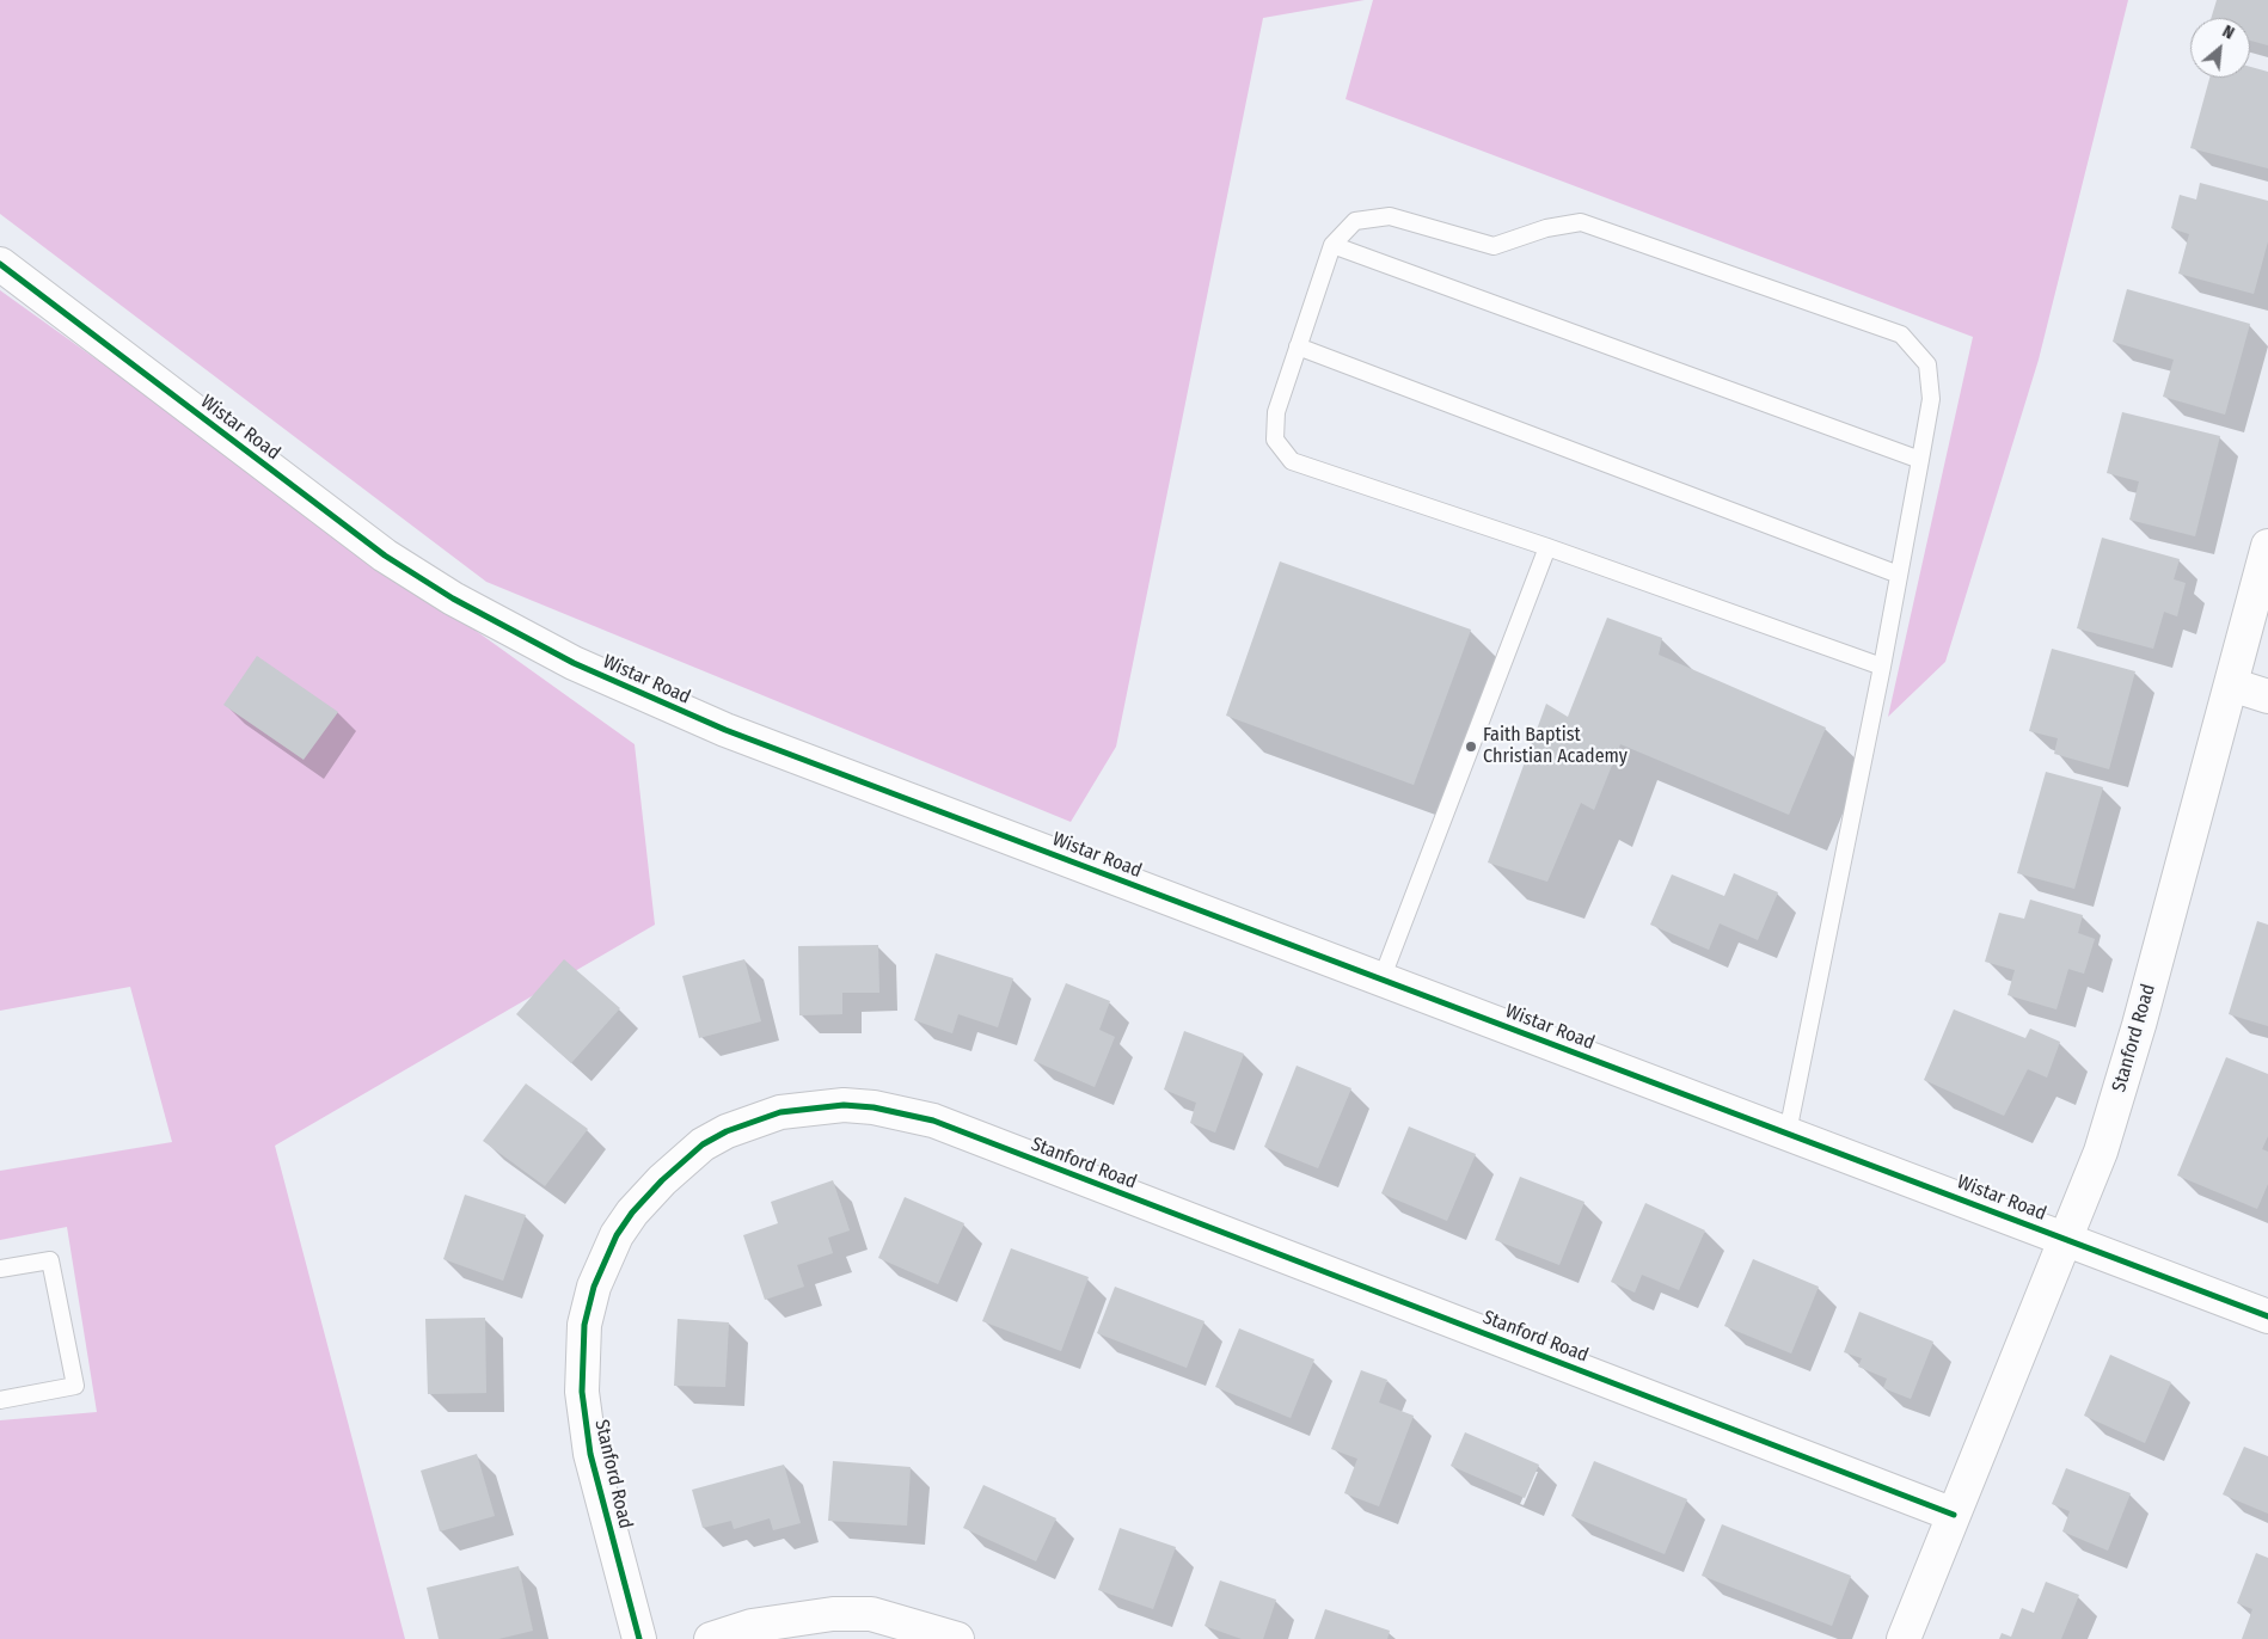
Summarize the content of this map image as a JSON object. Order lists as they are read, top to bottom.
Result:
{
  "streets": {
    "street": ["Wistar Road", "Stanford Road"]
  },
  "crossings": [
    ["Wistar Road", "Stanford Road"]
  ],
  "places": ["Faith Baptist Christian Academy"],
  "north": "top right"
}
